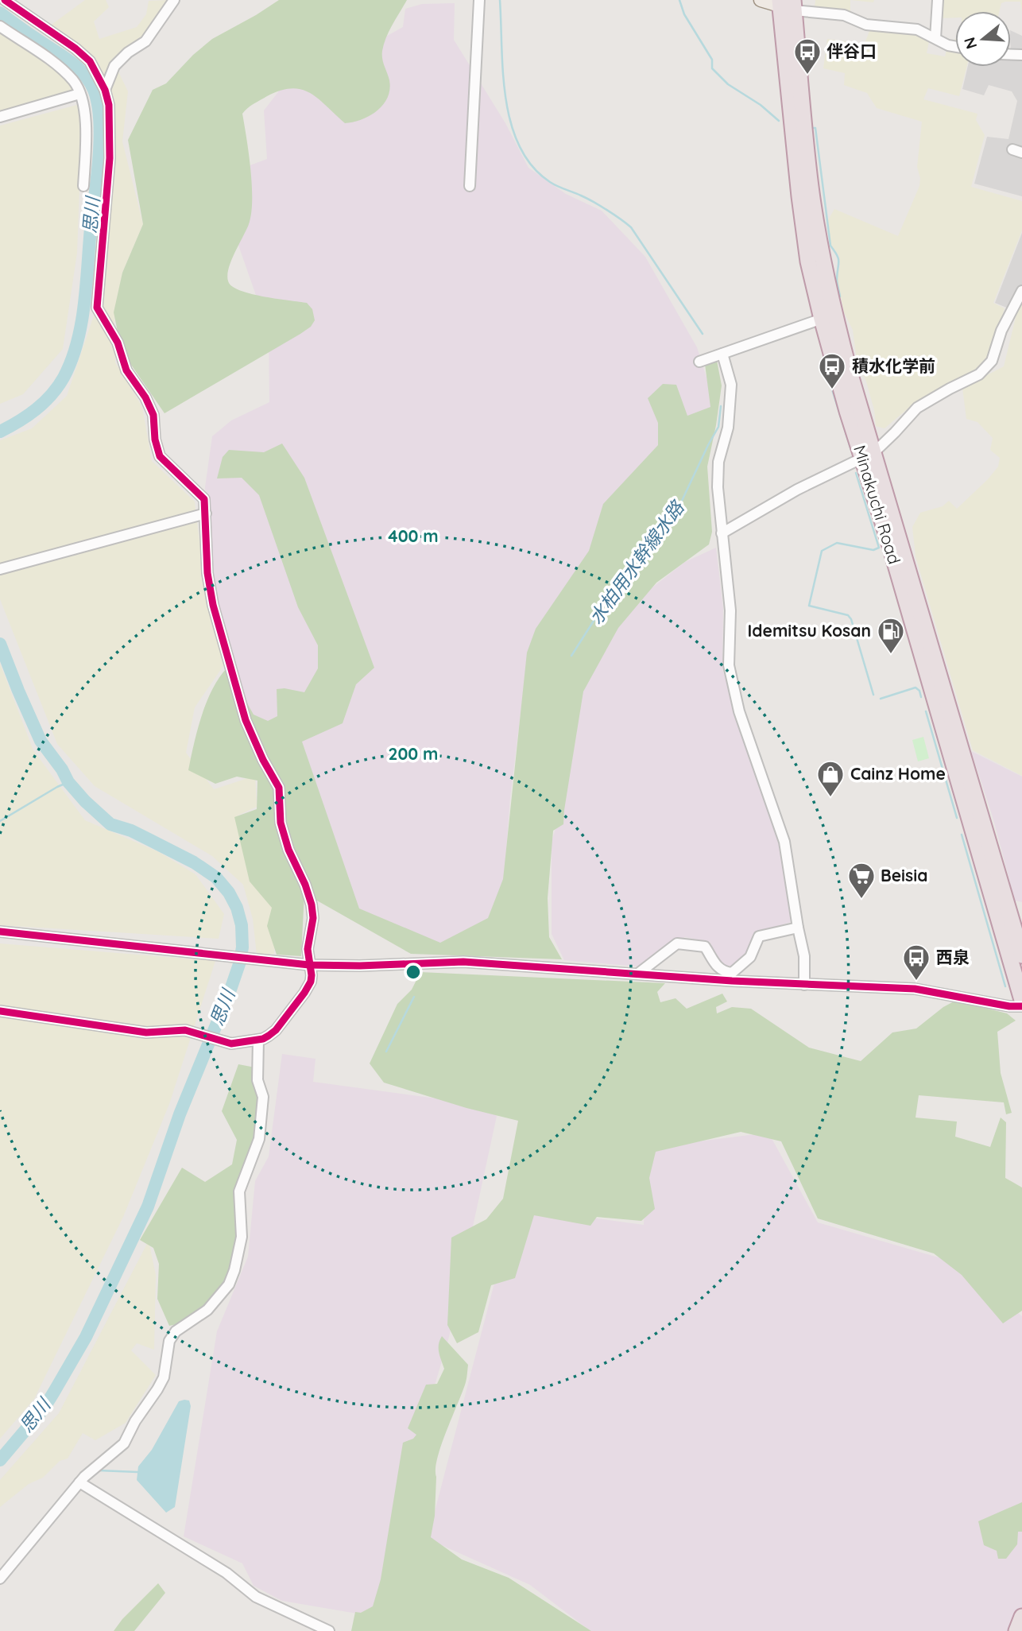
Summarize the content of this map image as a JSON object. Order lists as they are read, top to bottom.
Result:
{
  "streets": {
    "highway": ["Minakuchi Road"]
  },
  "water": ["思川", "水柏用水幹線水路"],
  "places": {
    "bus stop": ["伴谷口", "積水化学前", "西泉"],
    "fuel station": ["Idemitsu Kosan"],
    "shop": ["Cainz Home"],
    "supermarket": ["Beisia"]
  },
  "north": "left",
  "rings": ["400 m", "200 m"]
}
